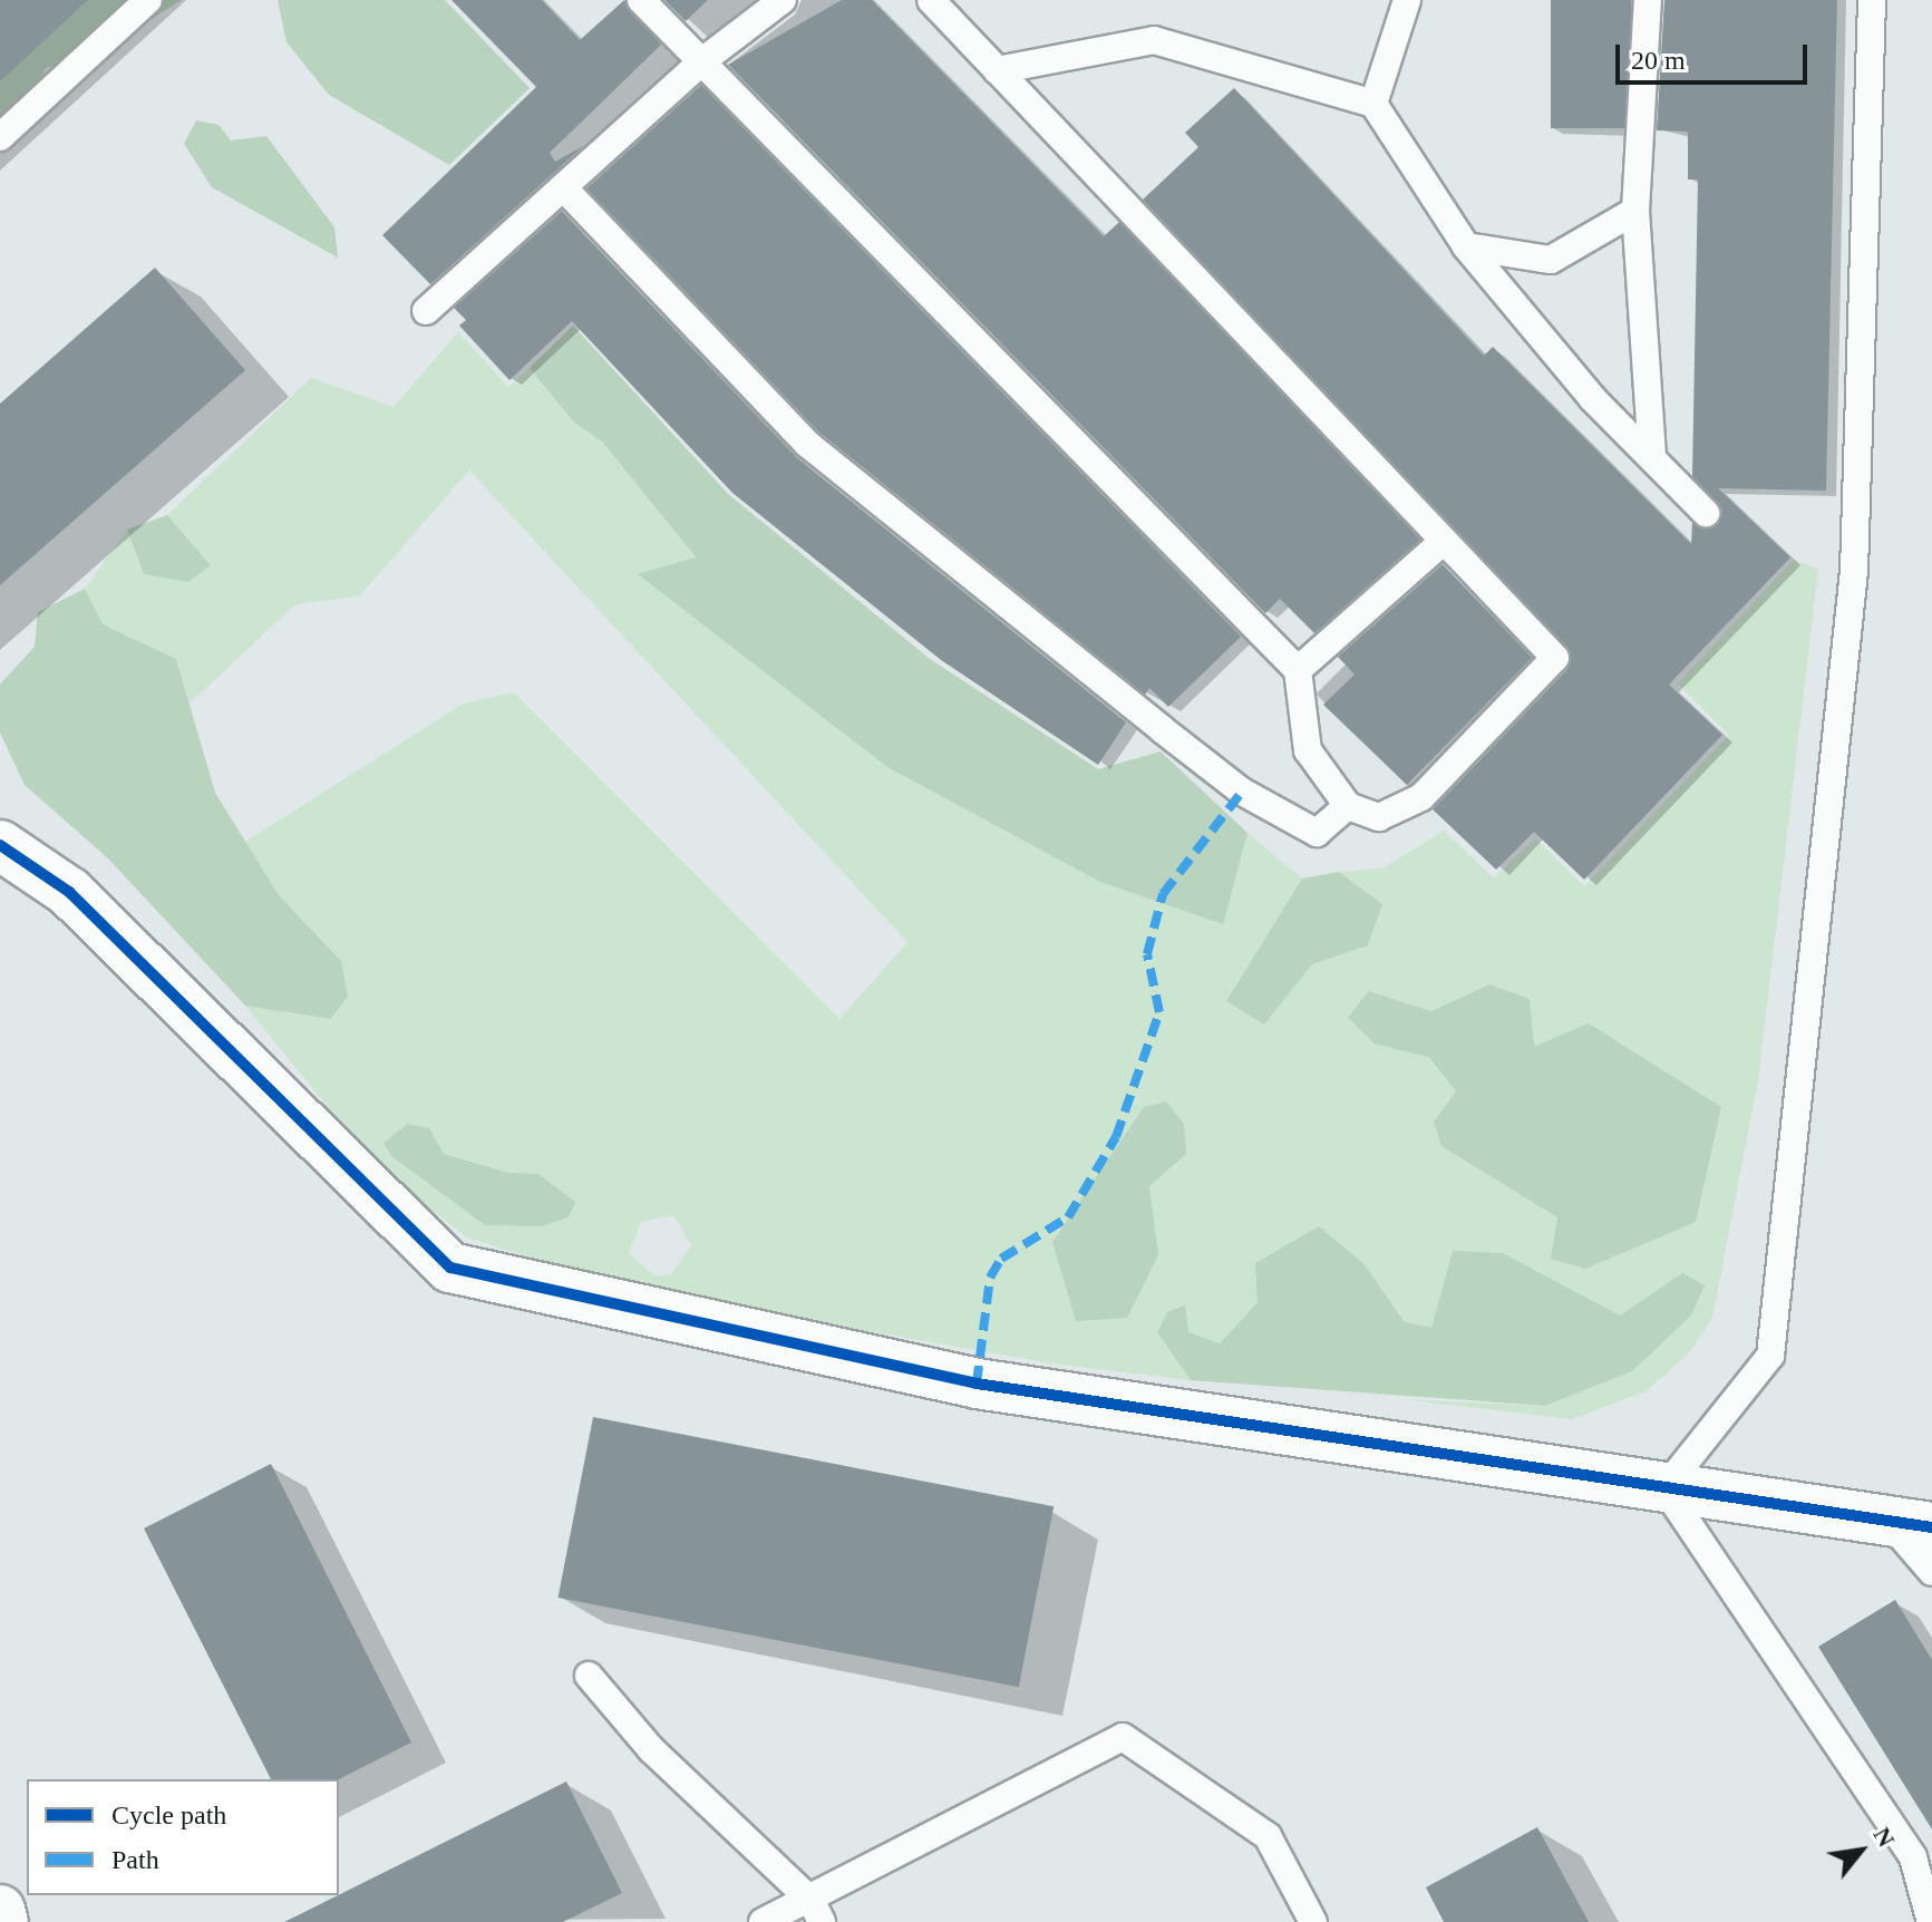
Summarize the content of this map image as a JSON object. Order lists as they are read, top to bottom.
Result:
{
  "legend": ["Cycle path", "Path"],
  "scale_bar": "20 m",
  "north": "top right"
}
